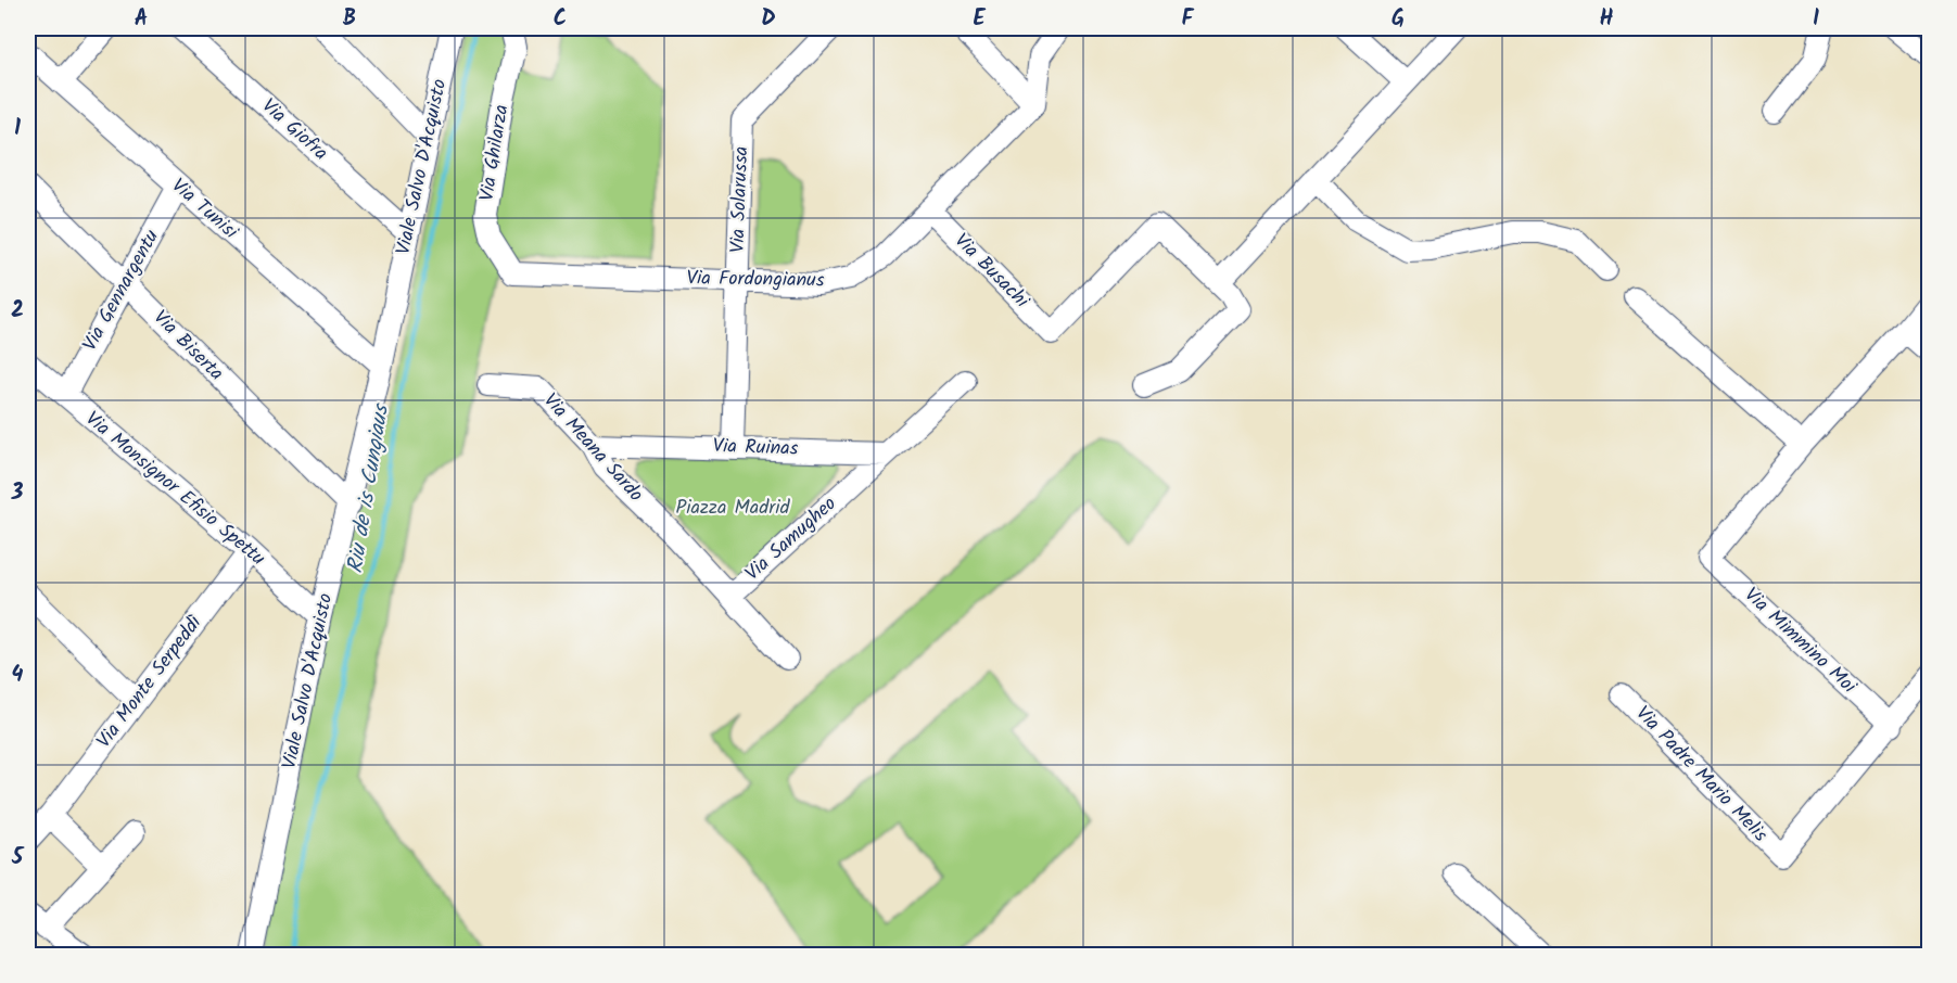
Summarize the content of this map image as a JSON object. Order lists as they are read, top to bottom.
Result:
{
  "streets": {
    "street": [
      "Via Giofra",
      "Via Ghilarza",
      "Viale Salvo D'Acquisto",
      "Via Solarussa",
      "Via Tunisi",
      "Via Busachi",
      "Via Fordongianus",
      "Via Gennargentu",
      "Via Biserta",
      "Via Meana Sardo",
      "Via Ruinas",
      "Via Monsignor Efisio Spettu",
      "Via Samugheo",
      "Via Mimmino Moi",
      "Via Monte Serpeddì",
      "Via Padre Mario Melis"
    ]
  },
  "crossings": [
    ["Via Giofra", "Viale Salvo D'Acquisto"],
    ["Via Ghilarza", "Via Fordongianus"],
    ["Viale Salvo D'Acquisto", "Via Tunisi"],
    ["Viale Salvo D'Acquisto", "Via Biserta"],
    ["Viale Salvo D'Acquisto", "Via Monsignor Efisio Spettu"],
    ["Via Solarussa", "Via Fordongianus"],
    ["Via Solarussa", "Via Ruinas"],
    ["Via Tunisi", "Via Gennargentu"],
    ["Via Busachi", "Via Fordongianus"],
    ["Via Gennargentu", "Via Biserta"],
    ["Via Gennargentu", "Via Monsignor Efisio Spettu"],
    ["Via Meana Sardo", "Via Ruinas"],
    ["Via Meana Sardo", "Via Samugheo"],
    ["Via Ruinas", "Via Samugheo"],
    ["Via Monsignor Efisio Spettu", "Via Monte Serpeddì"],
    ["Via Mimmino Moi", "Via Padre Mario Melis"]
  ],
  "water": ["Riu de is Cungiaus"],
  "parks": ["Piazza Madrid"],
  "grid": {
    "columns": [
      "A",
      "B",
      "C",
      "D",
      "E",
      "F",
      "G",
      "H",
      "I"
    ],
    "rows": [
      "1",
      "2",
      "3",
      "4",
      "5"
    ]
  }
}
